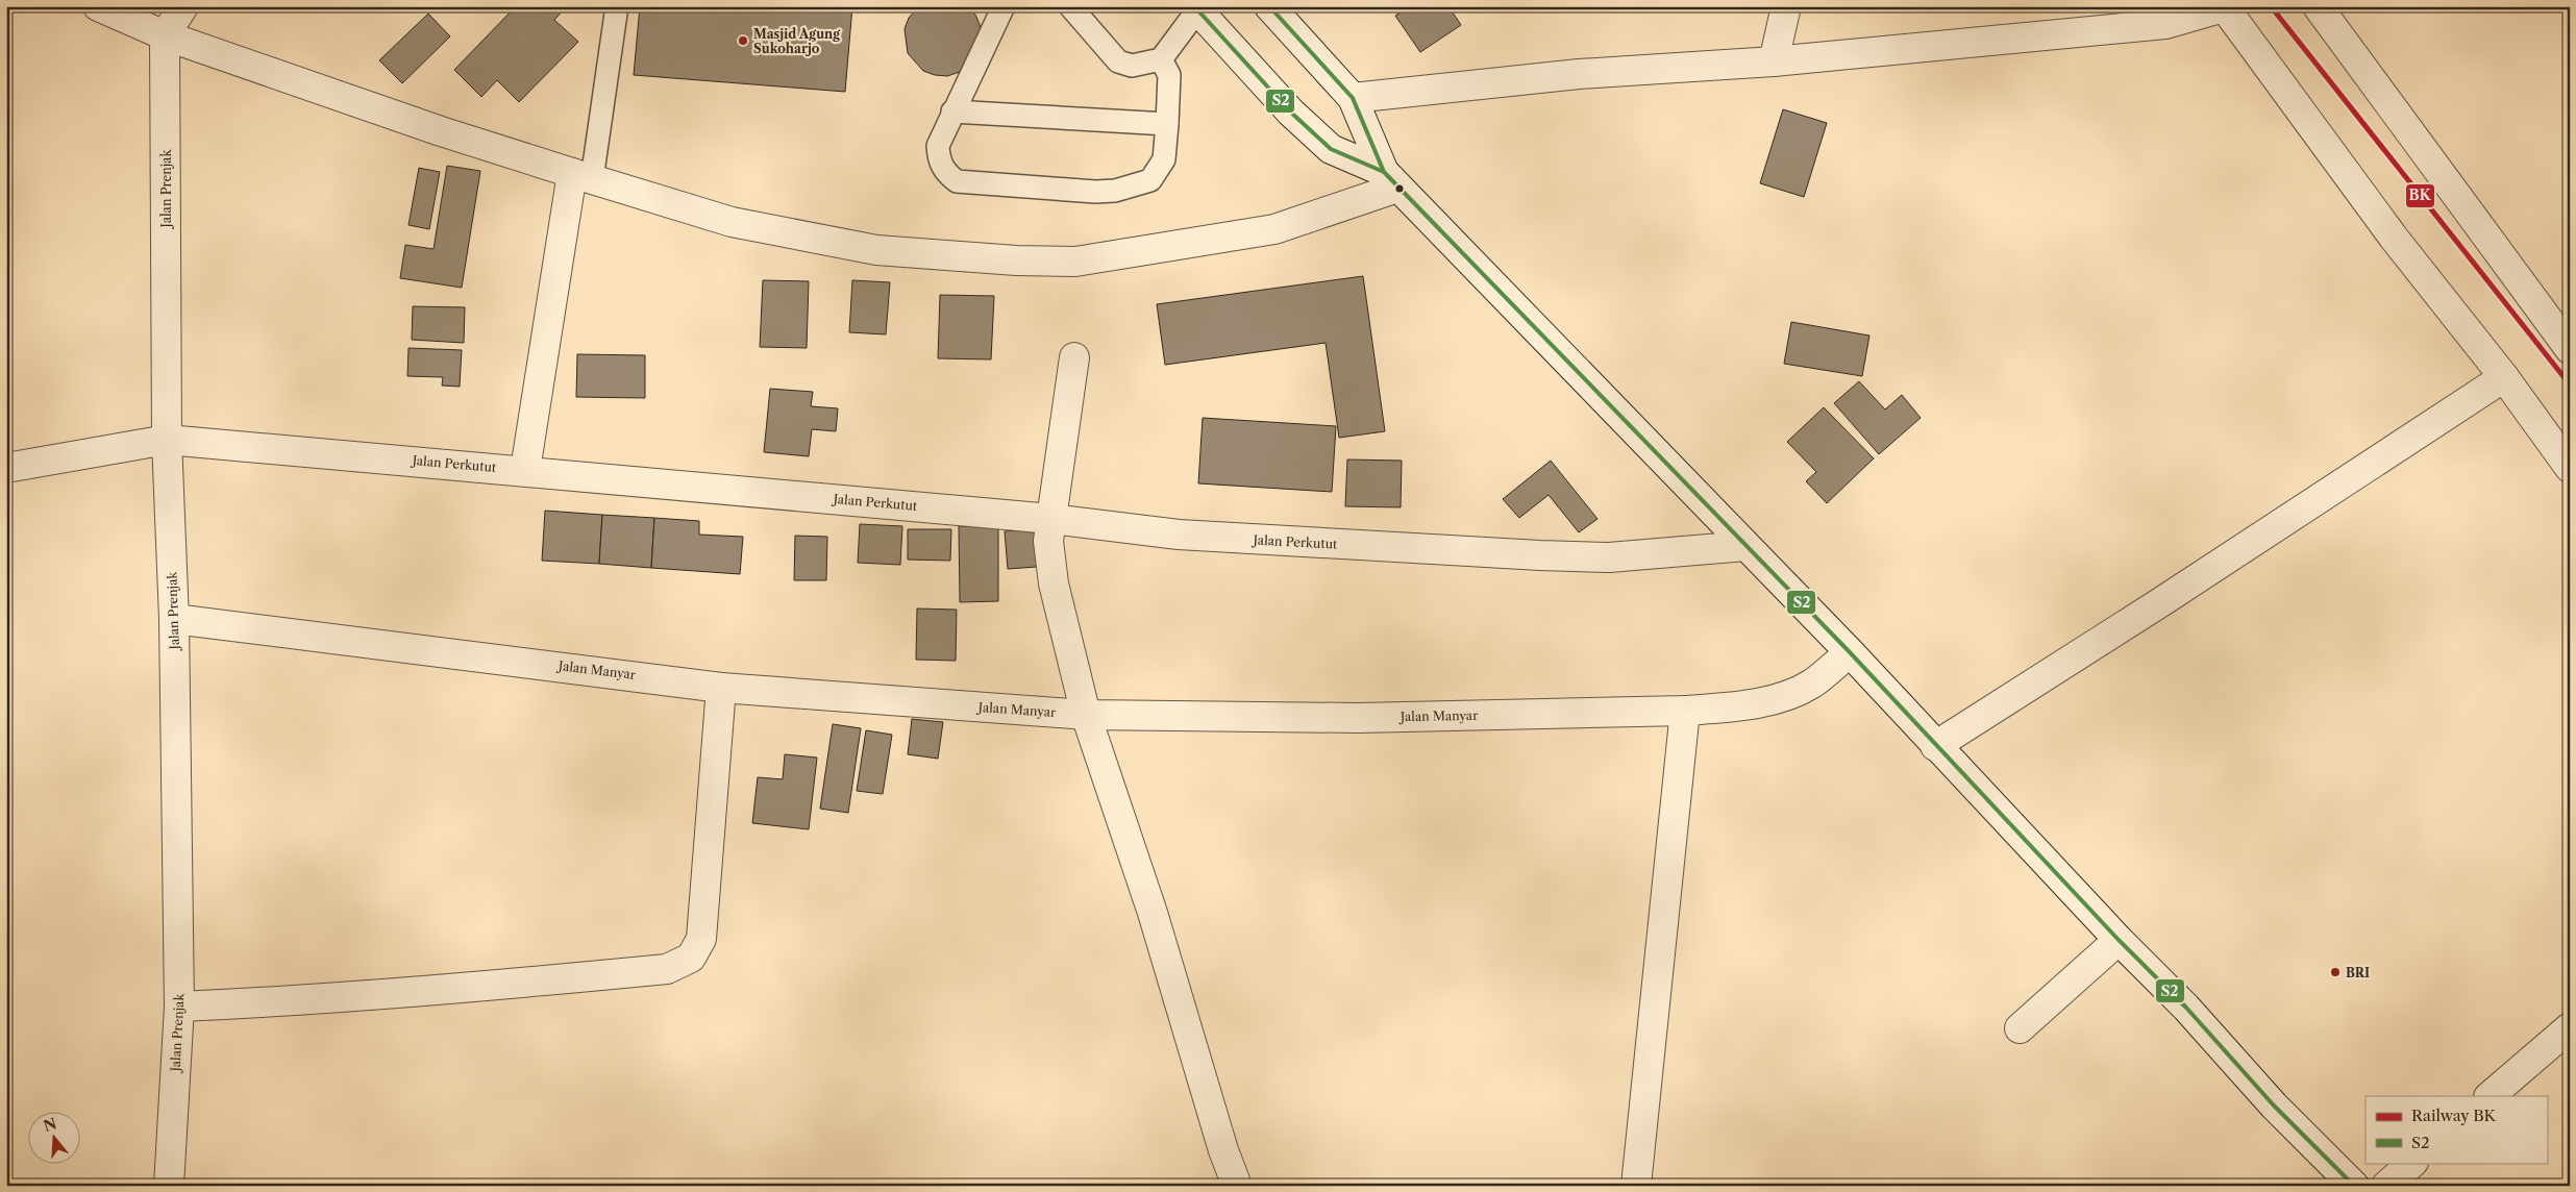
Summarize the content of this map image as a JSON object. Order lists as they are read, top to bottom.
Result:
{
  "streets": {
    "street": ["Jalan Prenjak", "Jalan Perkutut", "Jalan Manyar"]
  },
  "crossings": [
    ["Jalan Prenjak", "Jalan Perkutut"],
    ["Jalan Prenjak", "Jalan Manyar"]
  ],
  "places": ["Masjid Agung Sukoharjo", "BRI"],
  "lines": ["rail line BK", "transit line S2"],
  "legend": ["Railway BK", "S2"],
  "north": "top"
}
